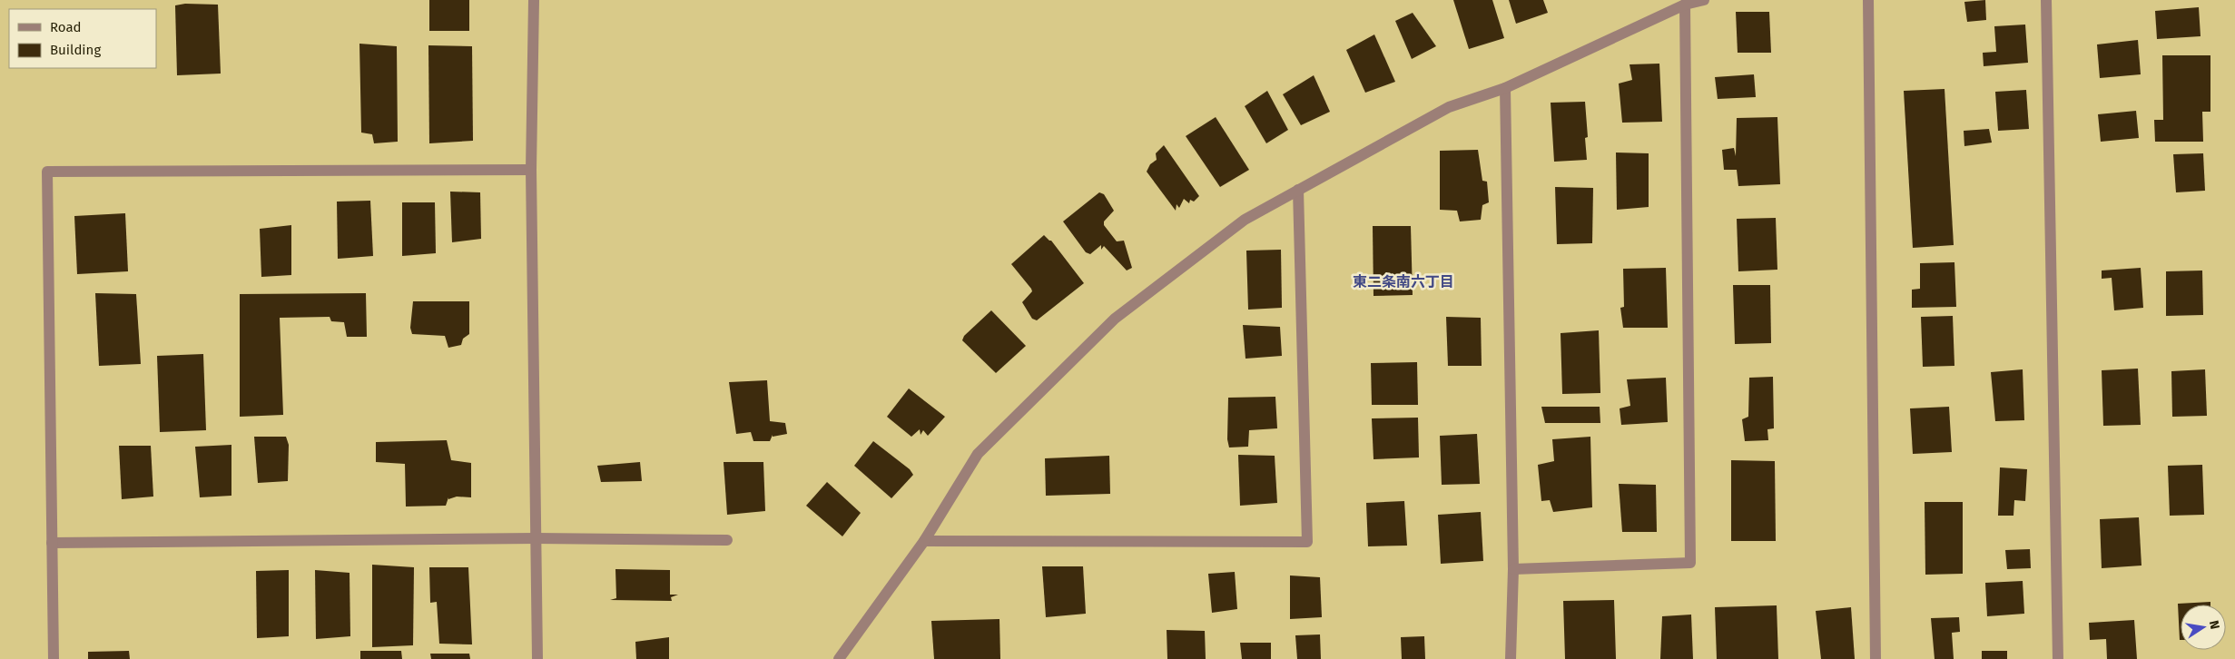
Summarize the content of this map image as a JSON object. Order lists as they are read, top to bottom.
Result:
{
  "districts": ["東二条南六丁目"],
  "legend": ["Road", "Building"],
  "north": "right"
}
